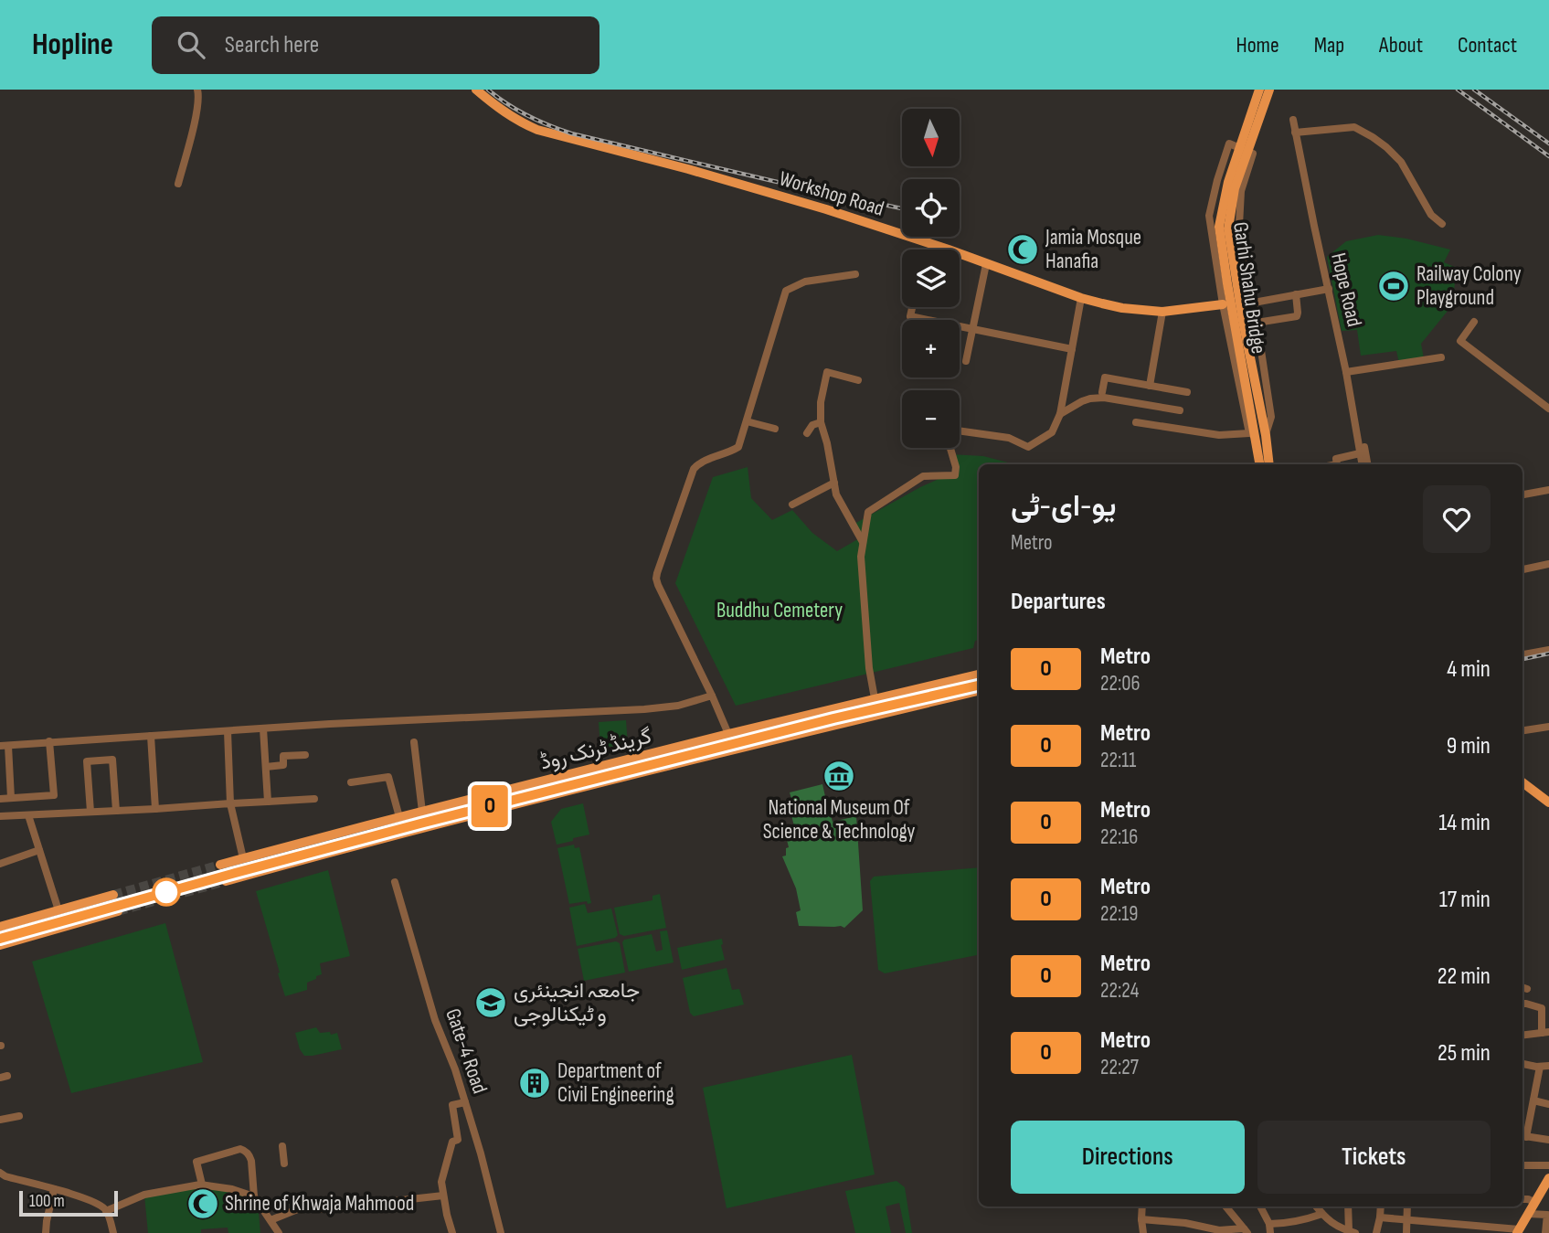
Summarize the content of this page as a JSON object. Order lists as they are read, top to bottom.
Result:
{
  "streets": {
    "main road": ["Workshop Road", "Garhi Shahu Bridge", "گرینڈ ٹرنک روڈ"],
    "street": ["Hope Road", "Gate-4 Road"]
  },
  "parks": ["Buddhu Cemetery"],
  "places": {
    "mosque": ["Jamia Mosque Hanafia", "Shrine of Khwaja Mahmood"],
    "sports": ["Railway Colony Playground"],
    "museum": ["National Museum Of Science & Technology"],
    "school or university": ["جامعہ انجینئری و ٹیکنالوجی"],
    "building": ["Department of Civil Engineering"]
  },
  "lines": ["metro line O"],
  "scale_bar": "100 m",
  "north": "bottom",
  "page": {
    "header": "Hopline",
    "search": "Search here",
    "nav": [
      "Home",
      "Map",
      "About",
      "Contact"
    ],
    "on_map": "O",
    "map_buttons": ["+", "−"],
    "heading": [
      ["یو-ای-ٹی", "Metro"],
      "Departures"
    ],
    "list": [
      {
        "mark": "O",
        "name": "Metro",
        "note": "22:06",
        "value": "4 min"
      },
      {
        "mark": "O",
        "name": "Metro",
        "note": "22:11",
        "value": "9 min"
      },
      {
        "mark": "O",
        "name": "Metro",
        "note": "22:16",
        "value": "14 min"
      },
      {
        "mark": "O",
        "name": "Metro",
        "note": "22:19",
        "value": "17 min"
      },
      {
        "mark": "O",
        "name": "Metro",
        "note": "22:24",
        "value": "22 min"
      },
      {
        "mark": "O",
        "name": "Metro",
        "note": "22:27",
        "value": "25 min"
      }
    ],
    "buttons": ["Directions", "Tickets"],
    "scale": "100 m"
  }
}
